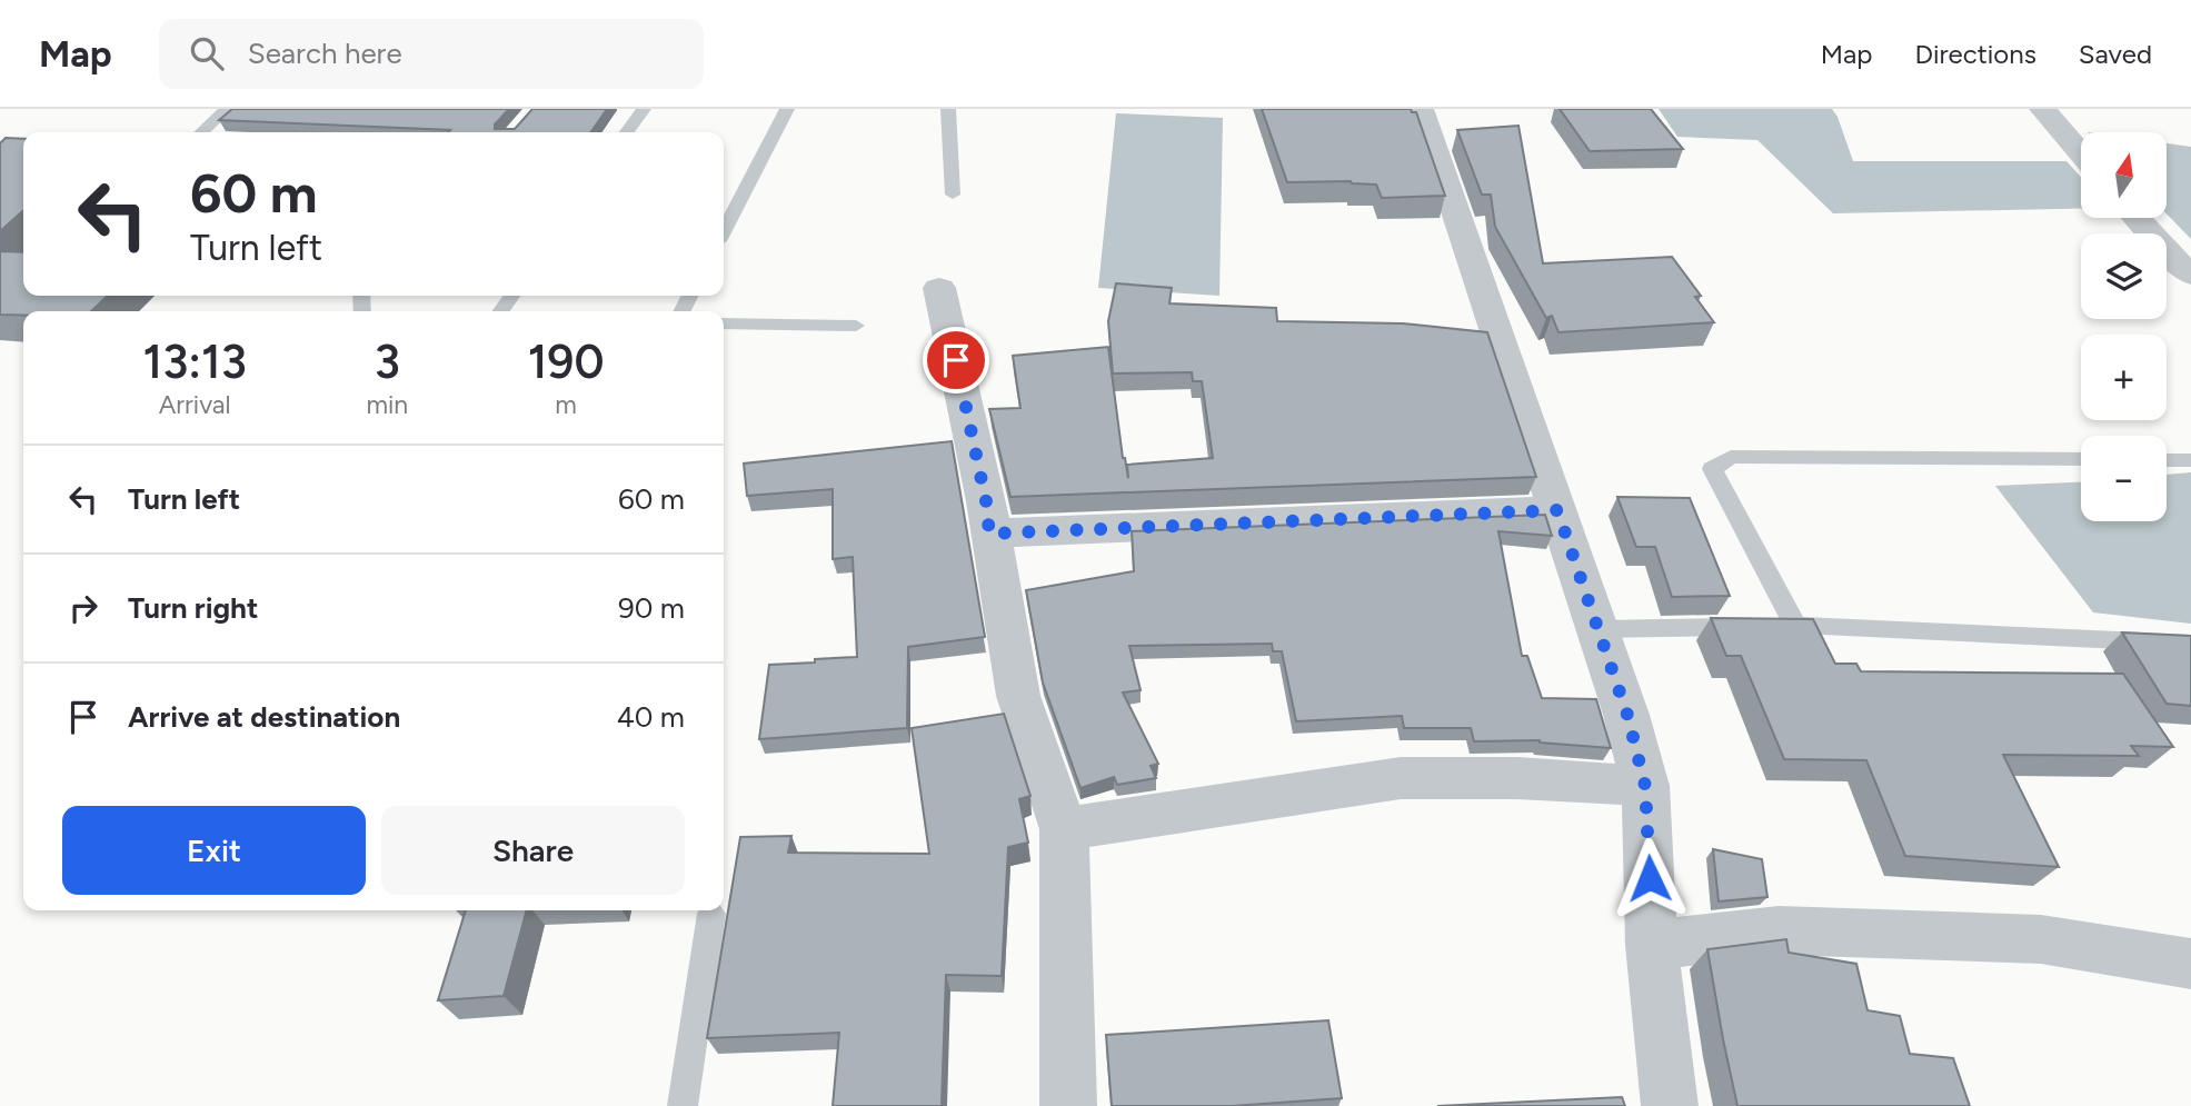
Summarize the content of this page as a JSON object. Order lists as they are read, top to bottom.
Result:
{
  "north": "top",
  "page": {
    "header": "Map",
    "search": "Search here",
    "nav": ["Map", "Directions", "Saved"],
    "map_buttons": ["+", "−"],
    "turn": ["60 m", "Turn left"],
    "eta": [
      "13:13",
      "Arrival",
      "3",
      "min",
      "190",
      "m"
    ],
    "list": [
      {
        "name": "Turn left",
        "value": "60 m"
      },
      {
        "name": "Turn right",
        "value": "90 m"
      },
      {
        "name": "Arrive at destination",
        "value": "40 m"
      }
    ],
    "buttons": ["Exit", "Share"]
  }
}
